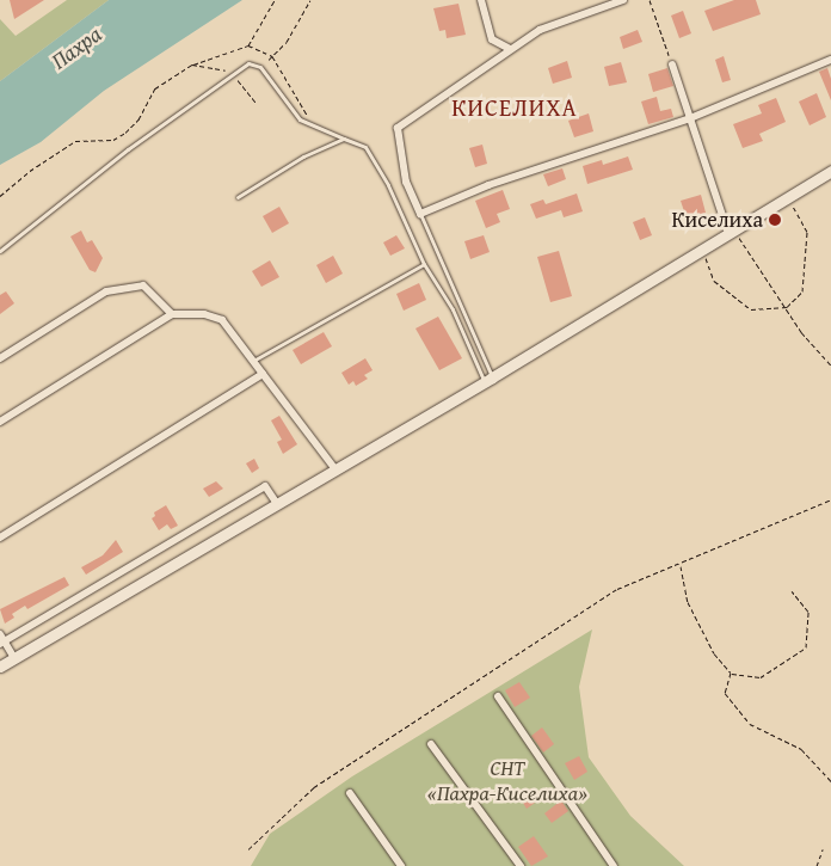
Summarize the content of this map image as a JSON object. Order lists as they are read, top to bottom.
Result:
{
  "districts": ["КИСЕЛИХА"],
  "water": ["Пахра"],
  "parks": ["СНТ «Пахра-Киселиха»"],
  "places": ["Киселиха"]
}
